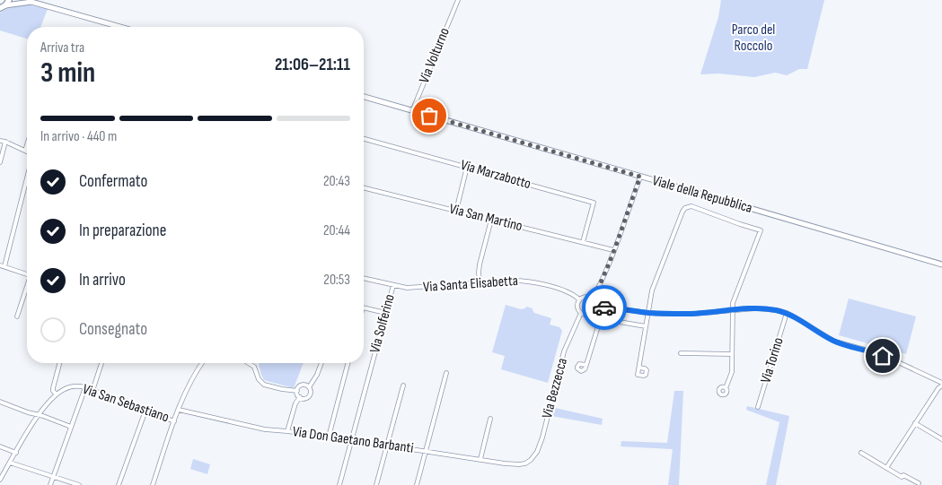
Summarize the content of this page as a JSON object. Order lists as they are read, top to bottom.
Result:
{
  "streets": {
    "street": [
      "Via Volturno",
      "Via Marzabotto",
      "Viale della Repubblica",
      "Via San Martino",
      "Via Santa Elisabetta",
      "Via Solferino",
      "Via Torino",
      "Via Bezzecca",
      "Via San Sebastiano",
      "Via Don Gaetano Barbanti"
    ]
  },
  "crossings": [
    ["Via Volturno", "Viale della Repubblica"],
    ["Via Marzabotto", "Via San Martino"],
    ["Via Santa Elisabetta", "Via Solferino"],
    ["Via Santa Elisabetta", "Via Bezzecca"],
    ["Via Solferino", "Via Don Gaetano Barbanti"],
    ["Via Bezzecca", "Via Don Gaetano Barbanti"],
    ["Via San Sebastiano", "Via Don Gaetano Barbanti"]
  ],
  "parks": ["Parco del Roccolo"],
  "page": {
    "heading": ["3 min", "Arriva tra", "21:06–21:11"],
    "bar": "In arrivo · 440 m",
    "list": [
      ["Confermato", "20:43"],
      ["In preparazione", "20:44"],
      ["In arrivo", "20:53"],
      "Consegnato"
    ]
  }
}
